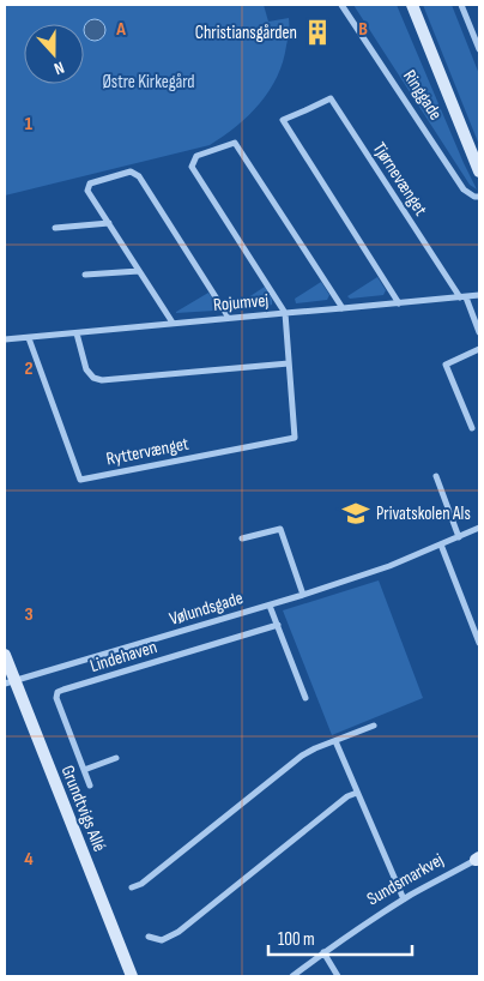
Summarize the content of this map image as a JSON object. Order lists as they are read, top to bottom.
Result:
{
  "streets": {
    "street": [
      "Ringgade",
      "Tjørnevænget",
      "Rojumvej",
      "Ryttervænget",
      "Vølundsgade",
      "Lindehaven",
      "Grundtvigs Allé",
      "Sundsmarkvej"
    ]
  },
  "crossings": [
    ["Tjørnevænget", "Rojumvej"],
    ["Rojumvej", "Ryttervænget"],
    ["Vølundsgade", "Grundtvigs Allé"]
  ],
  "parks": ["Østre Kirkegård"],
  "places": {
    "building": ["Christiansgården"],
    "school or university": ["Privatskolen Als"]
  },
  "scale_bar": "100 m",
  "north": "bottom",
  "grid": {
    "columns": ["A", "B"],
    "rows": [
      "1",
      "2",
      "3",
      "4"
    ]
  }
}
